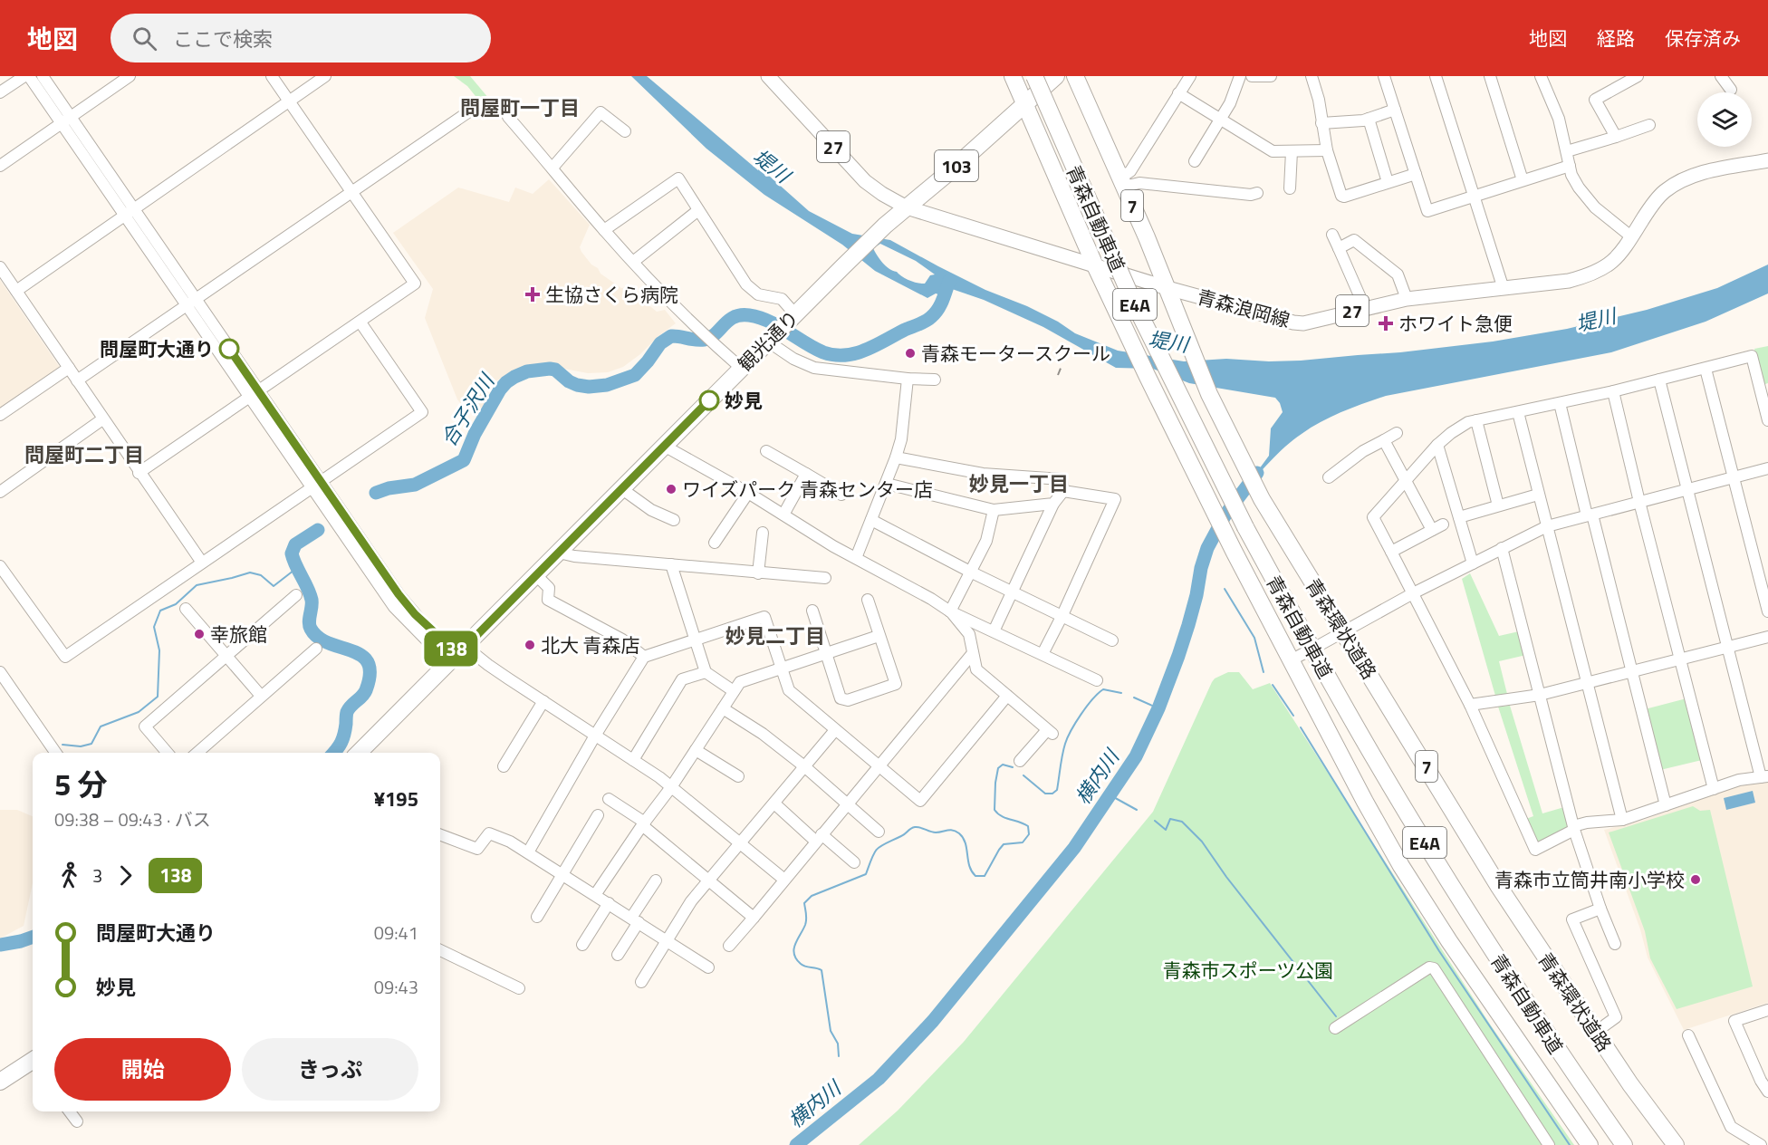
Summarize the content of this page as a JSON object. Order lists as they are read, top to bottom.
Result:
{
  "streets": {
    "highway": [
      "103",
      "7",
      "青森自動車道",
      "E4A",
      "観光通り",
      "青森環状道路"
    ],
    "main road": ["27", "青森浪岡線"]
  },
  "crossings": [
    ["青森浪岡線", "観光通り"],
    ["青森浪岡線", "青森環状道路"]
  ],
  "districts": [
    "問屋町一丁目",
    "問屋町二丁目",
    "妙見一丁目",
    "妙見二丁目"
  ],
  "water": ["堤川", "合子沢川", "横内川"],
  "parks": ["青森市スポーツ公園"],
  "places": {
    "health": ["生協さくら病院", "ホワイト急便"],
    "other": [
      "問屋町大通り",
      "青森モータースクール",
      "妙見",
      "ワイズパーク 青森センター店",
      "幸旅館",
      "北大 青森店",
      "青森市立筒井南小学校"
    ]
  },
  "lines": ["bus line 138"],
  "page": {
    "header": "地図",
    "search": "ここで検索",
    "nav": ["地図", "経路", "保存済み"],
    "on_map": "138",
    "heading": ["5 分", "09:38 – 09:43 · バス", "¥195"],
    "legs": ["3", "138"],
    "list": [
      {
        "name": "問屋町大通り",
        "value": "09:41"
      },
      {
        "name": "妙見",
        "value": "09:43"
      }
    ],
    "buttons": ["開始", "きっぷ"]
  }
}
